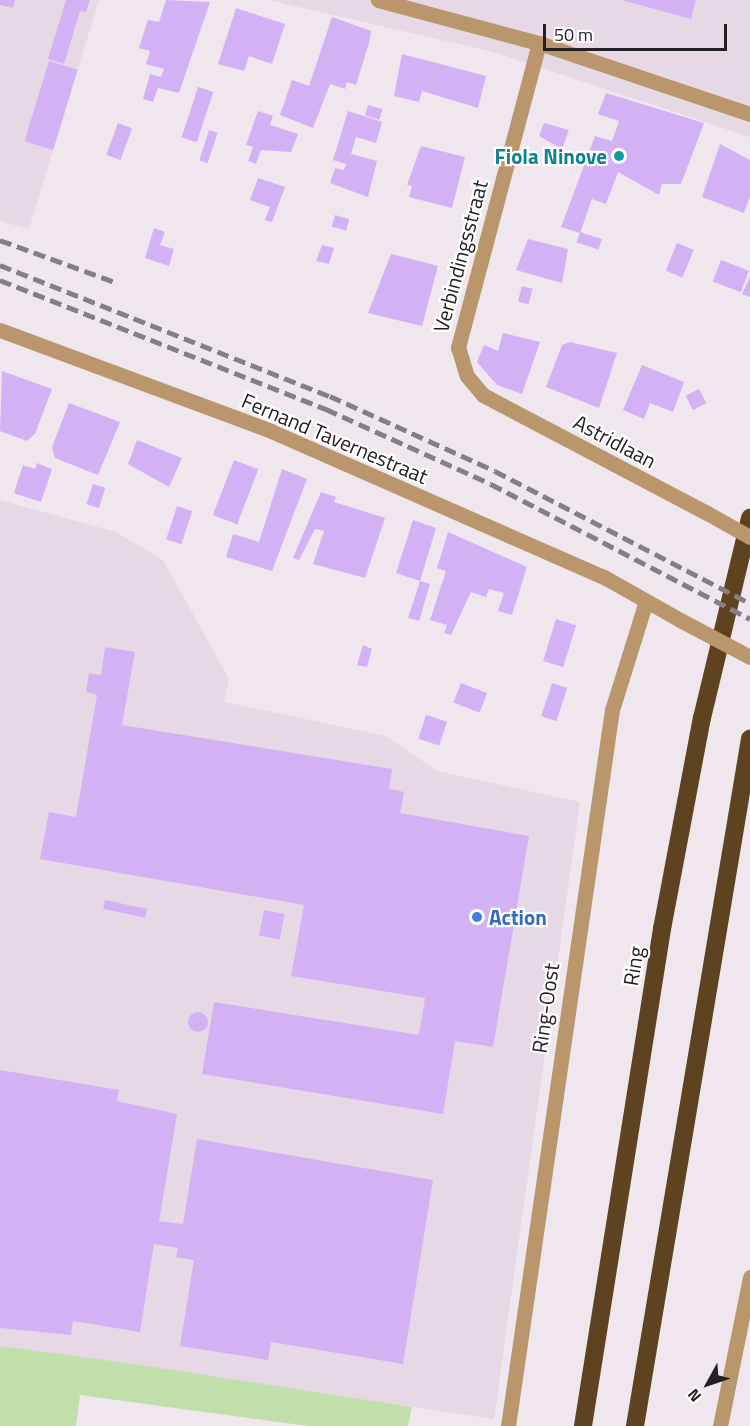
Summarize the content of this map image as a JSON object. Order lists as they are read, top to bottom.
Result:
{
  "streets": {
    "highway": ["Ring"],
    "street": [
      "Verbindingsstraat",
      "Fernand Tavernestraat",
      "Astridlaan",
      "Ring-Oost"
    ]
  },
  "crossings": [
    ["Verbindingsstraat", "Astridlaan"],
    ["Fernand Tavernestraat", "Ring-Oost"]
  ],
  "places": ["Fiola Ninove", "Action"],
  "scale_bar": "50 m",
  "north": "bottom left"
}
